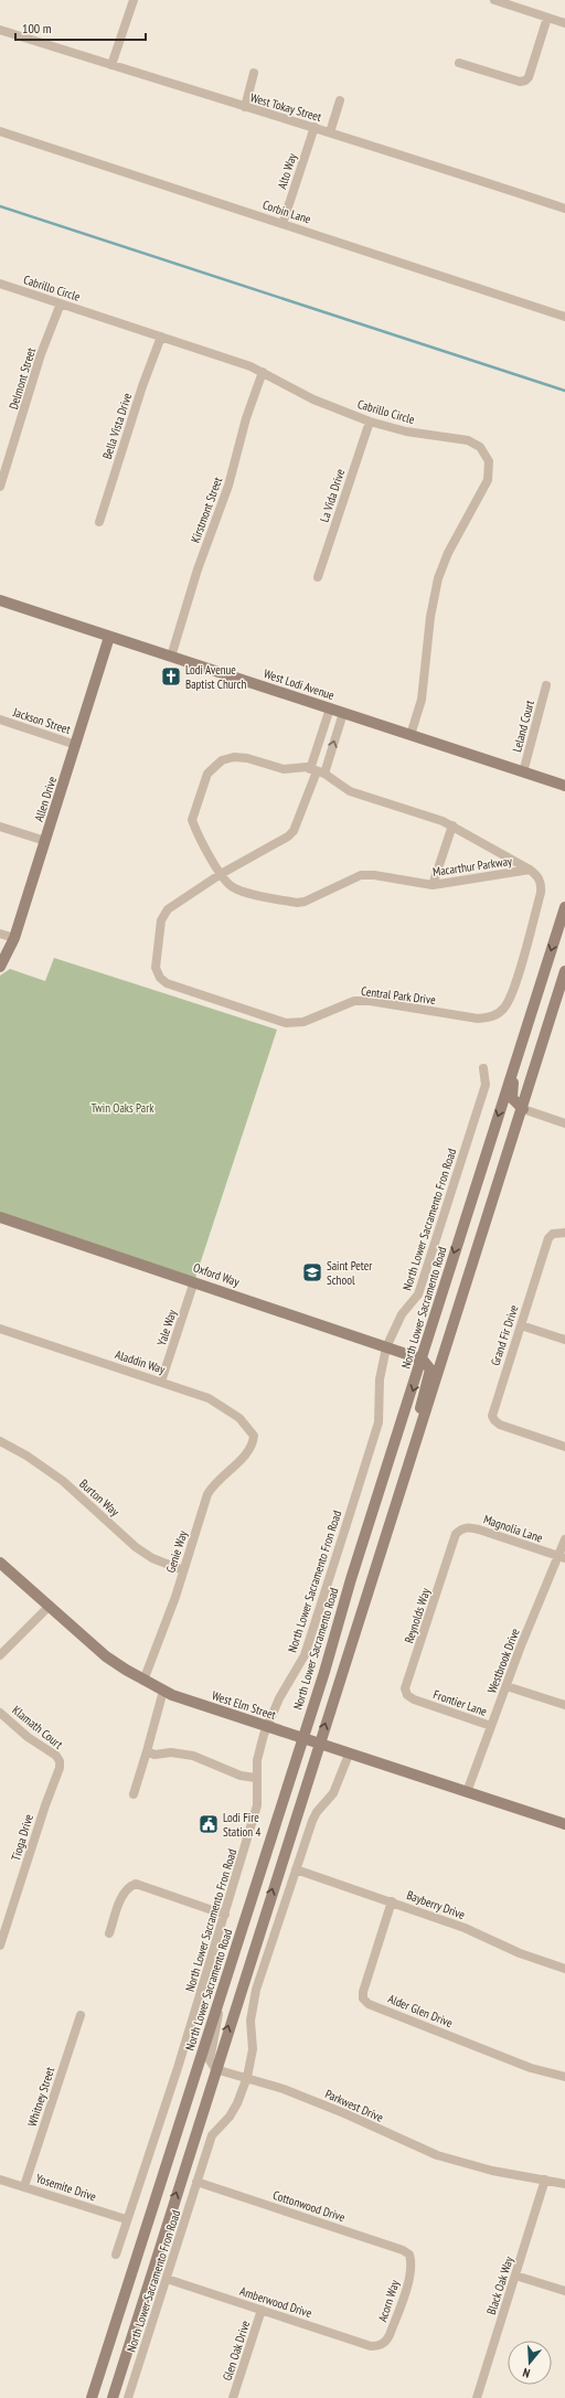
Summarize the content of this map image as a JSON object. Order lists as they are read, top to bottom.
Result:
{
  "streets": {
    "main road": [
      "West Lodi Avenue",
      "Allen Drive",
      "Oxford Way",
      "North Lower Sacramento Road",
      "West Elm Street"
    ],
    "street": [
      "West Tokay Street",
      "Alto Way",
      "Corbin Lane",
      "Cabrillo Circle",
      "Delmont Street",
      "Bella Vista Drive",
      "La Vida Drive",
      "Kirstmont Street",
      "Jackson Street",
      "Leland Court",
      "Macarthur Parkway",
      "Central Park Drive",
      "North Lower Sacramento Fron Road",
      "Yale Way",
      "Grand Fir Drive",
      "Aladdin Way",
      "Burton Way",
      "Magnolia Lane",
      "Genie Way",
      "Reynolds Way",
      "Westbrook Drive",
      "Frontier Lane",
      "Klamath Court",
      "Tioga Drive",
      "Bayberry Drive",
      "Alder Glen Drive",
      "Whitney Street",
      "Parkwest Drive",
      "Yosemite Drive",
      "Cottonwood Drive",
      "Black Oak Way",
      "Acorn Way",
      "Amberwood Drive",
      "Glen Oak Drive"
    ]
  },
  "crossings": [
    ["West Tokay Street", "Alto Way"],
    ["Alto Way", "Corbin Lane"],
    ["Cabrillo Circle", "Delmont Street"],
    ["Cabrillo Circle", "Bella Vista Drive"],
    ["Cabrillo Circle", "La Vida Drive"],
    ["Cabrillo Circle", "Kirstmont Street"],
    ["Cabrillo Circle", "West Lodi Avenue"],
    ["Kirstmont Street", "West Lodi Avenue"],
    ["West Lodi Avenue", "Leland Court"],
    ["West Lodi Avenue", "Allen Drive"],
    ["West Lodi Avenue", "Central Park Drive"],
    ["Jackson Street", "Allen Drive"],
    ["Macarthur Parkway", "Central Park Drive"],
    ["North Lower Sacramento Fron Road", "Oxford Way"],
    ["North Lower Sacramento Fron Road", "West Elm Street"],
    ["North Lower Sacramento Fron Road", "Bayberry Drive"],
    ["North Lower Sacramento Fron Road", "Parkwest Drive"],
    ["North Lower Sacramento Fron Road", "Yosemite Drive"],
    ["North Lower Sacramento Fron Road", "Cottonwood Drive"],
    ["North Lower Sacramento Fron Road", "Amberwood Drive"],
    ["Oxford Way", "North Lower Sacramento Road"],
    ["Oxford Way", "Yale Way"],
    ["North Lower Sacramento Road", "West Elm Street"],
    ["Yale Way", "Aladdin Way"],
    ["Aladdin Way", "Genie Way"],
    ["Burton Way", "Genie Way"],
    ["Magnolia Lane", "Reynolds Way"],
    ["Magnolia Lane", "Westbrook Drive"],
    ["Genie Way", "West Elm Street"],
    ["Reynolds Way", "Frontier Lane"],
    ["Westbrook Drive", "Frontier Lane"],
    ["Westbrook Drive", "West Elm Street"],
    ["Klamath Court", "Tioga Drive"],
    ["Bayberry Drive", "Alder Glen Drive"],
    ["Whitney Street", "Yosemite Drive"],
    ["Parkwest Drive", "Black Oak Way"],
    ["Cottonwood Drive", "Acorn Way"],
    ["Acorn Way", "Amberwood Drive"],
    ["Amberwood Drive", "Glen Oak Drive"]
  ],
  "parks": ["Twin Oaks Park"],
  "places": {
    "church": ["Lodi Avenue Baptist Church"],
    "school or university": ["Saint Peter School"],
    "public building": ["Lodi Fire Station 4"]
  },
  "scale_bar": "100 m",
  "north": "bottom"
}
